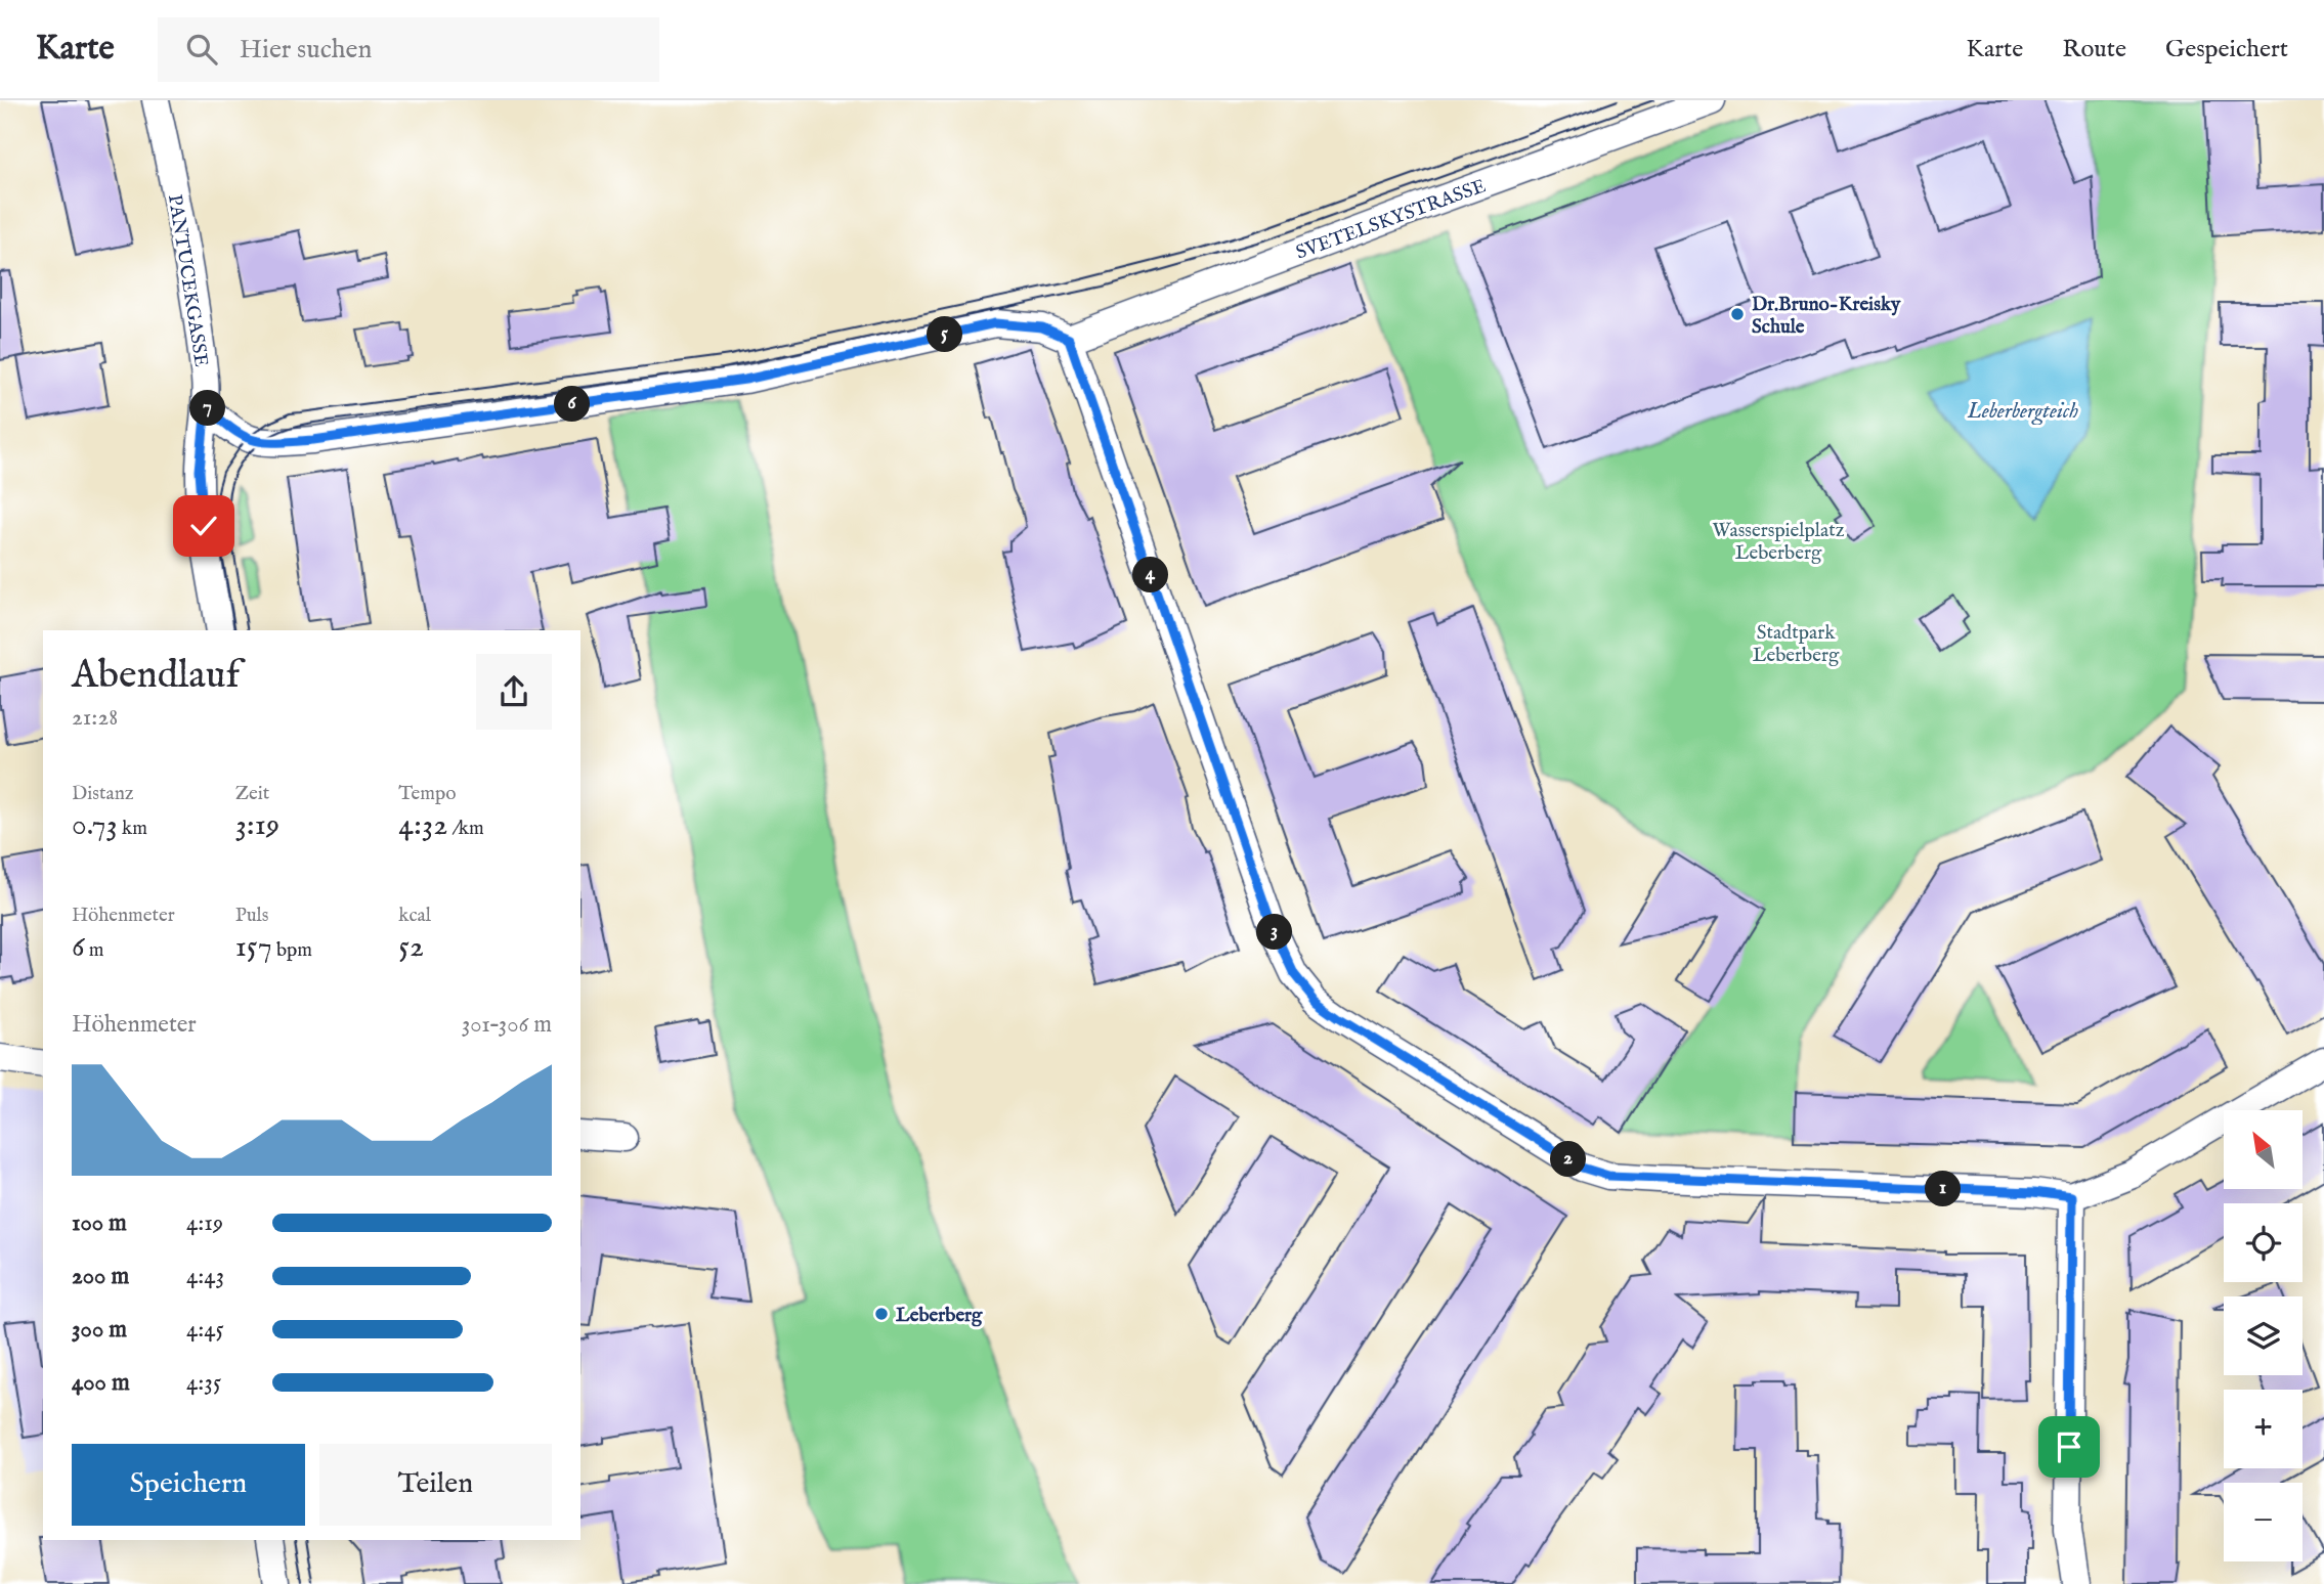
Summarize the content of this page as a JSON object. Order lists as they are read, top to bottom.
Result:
{
  "streets": {
    "street": ["SVETELSKYSTRASSE", "PANTUCEKGASSE"]
  },
  "water": ["Leberbergteich"],
  "parks": ["Wasserspielplatz Leberberg", "Stadtpark Leberberg"],
  "places": ["Dr.Bruno-Kreisky Schule", "Leberberg"],
  "north": "top left",
  "page": {
    "header": "Karte",
    "search": "Hier suchen",
    "nav": ["Karte", "Route", "Gespeichert"],
    "pins": [
      "5",
      "6",
      "7",
      "4",
      "3",
      "2",
      "1"
    ],
    "heading": ["Abendlauf", "21:28"],
    "stats": [
      ["Distanz", "0.73 km"],
      ["Zeit", "3:19"],
      ["Tempo", "4:32 /km"],
      ["Höhenmeter", "6 m"],
      ["Puls", "157 bpm"],
      ["kcal", "52"]
    ],
    "chart": ["Höhenmeter", "301–306 m"],
    "map_buttons": ["+", "−"],
    "list": [
      {
        "name": "100 m",
        "note": "4:19"
      },
      {
        "name": "200 m",
        "note": "4:43"
      },
      {
        "name": "300 m",
        "note": "4:45"
      },
      {
        "name": "400 m",
        "note": "4:35"
      }
    ],
    "buttons": ["Speichern", "Teilen"]
  }
}
